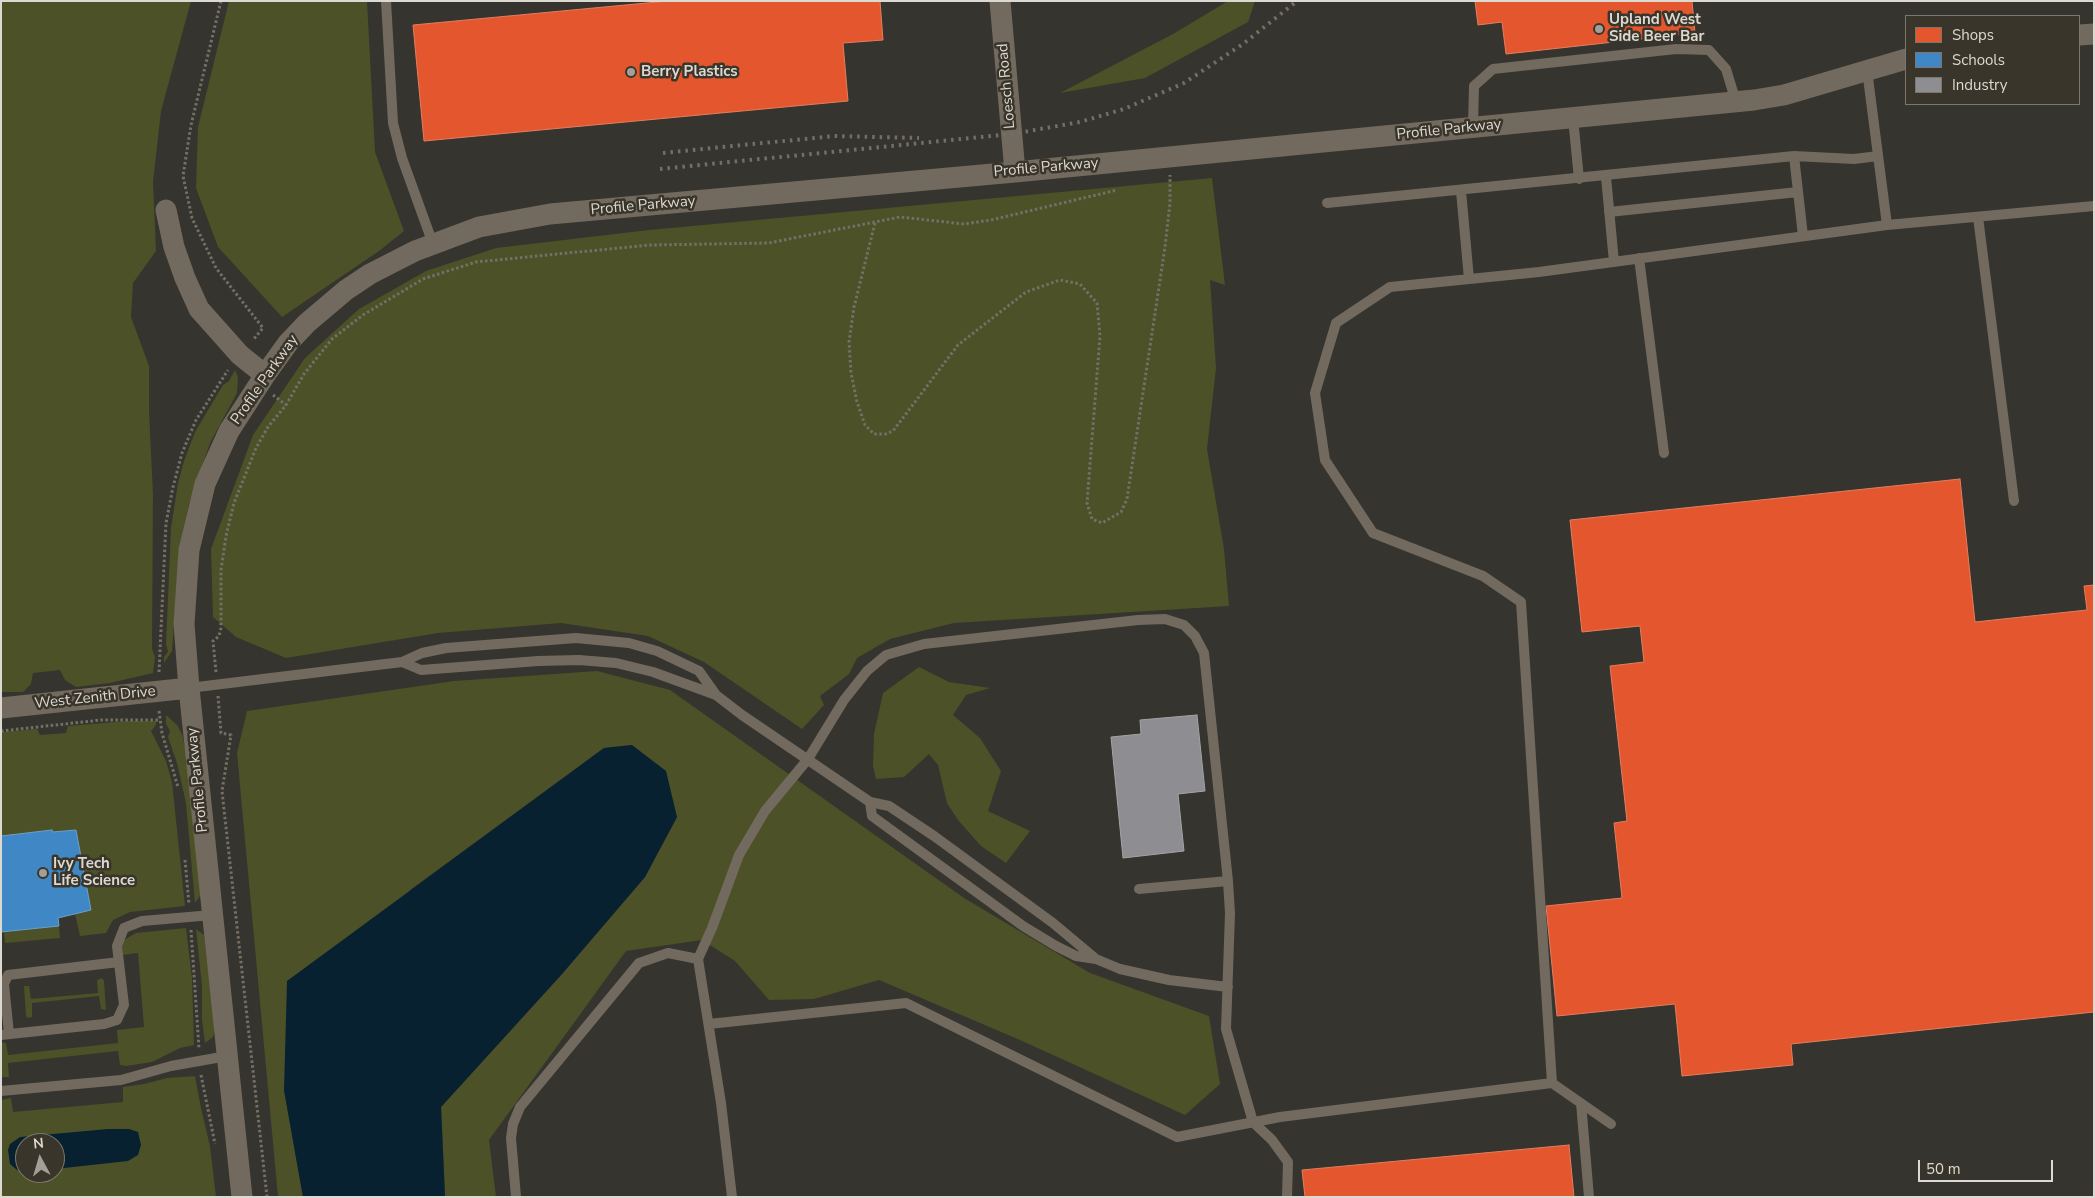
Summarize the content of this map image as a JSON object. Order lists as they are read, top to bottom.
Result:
{
  "streets": {
    "street": ["Loesch Road", "Profile Parkway", "West Zenith Drive"]
  },
  "crossings": [
    ["Loesch Road", "Profile Parkway"],
    ["Profile Parkway", "West Zenith Drive"]
  ],
  "places": ["Upland West Side Beer Bar", "Berry Plastics", "Ivy Tech Life Science"],
  "legend": ["Shops", "Schools", "Industry"],
  "scale_bar": "50 m",
  "north": "top"
}
